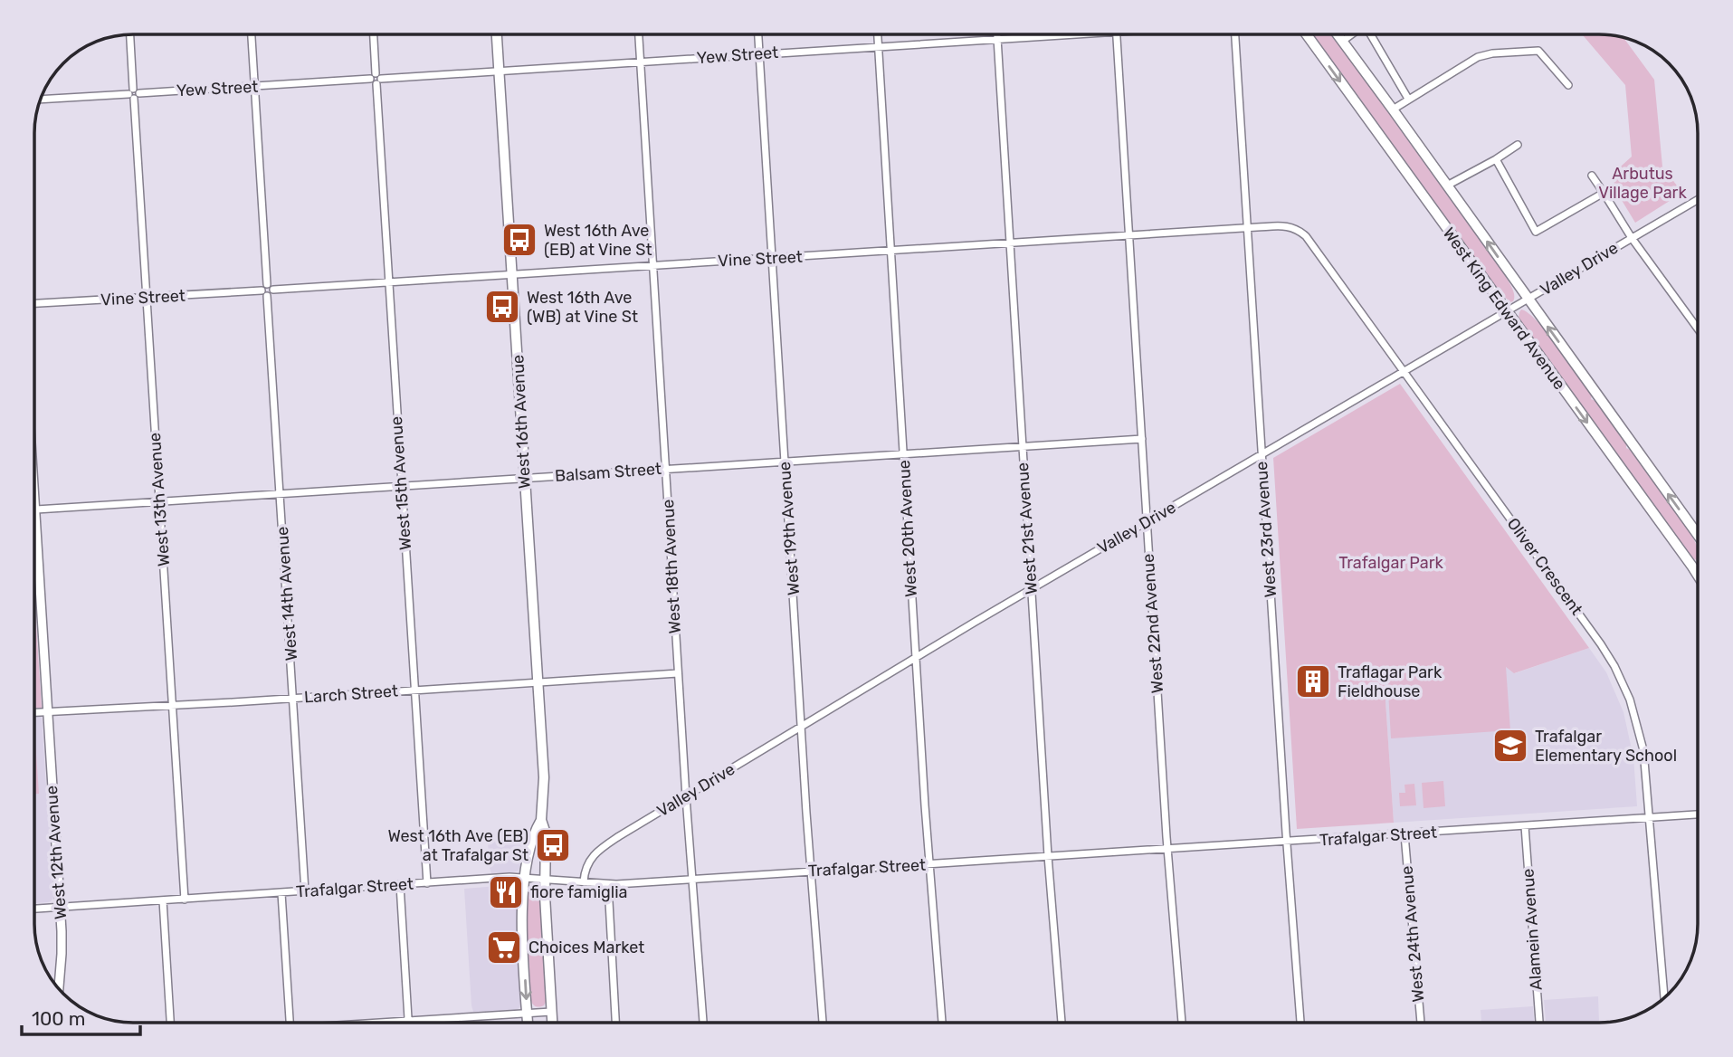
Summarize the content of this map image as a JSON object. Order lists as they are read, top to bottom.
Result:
{
  "streets": {
    "main road": ["West King Edward Avenue", "West 16th Avenue"],
    "street": [
      "Yew Street",
      "Vine Street",
      "Valley Drive",
      "Balsam Street",
      "West 15th Avenue",
      "West 13th Avenue",
      "West 19th Avenue",
      "West 20th Avenue",
      "West 21st Avenue",
      "West 23rd Avenue",
      "West 18th Avenue",
      "Oliver Crescent",
      "West 14th Avenue",
      "West 22nd Avenue",
      "Larch Street",
      "Trafalgar Street",
      "West 12th Avenue",
      "Alamein Avenue",
      "West 24th Avenue"
    ]
  },
  "crossings": [
    ["Yew Street", "West 16th Avenue"],
    ["Yew Street", "West 15th Avenue"],
    ["Yew Street", "West 13th Avenue"],
    ["Yew Street", "West 19th Avenue"],
    ["Yew Street", "West 20th Avenue"],
    ["Yew Street", "West 21st Avenue"],
    ["Yew Street", "West 18th Avenue"],
    ["Yew Street", "West 14th Avenue"],
    ["Vine Street", "West 16th Avenue"],
    ["Vine Street", "West 15th Avenue"],
    ["Vine Street", "West 13th Avenue"],
    ["Vine Street", "West 19th Avenue"],
    ["Vine Street", "West 20th Avenue"],
    ["Vine Street", "West 21st Avenue"],
    ["Vine Street", "West 23rd Avenue"],
    ["Vine Street", "West 18th Avenue"],
    ["Vine Street", "Oliver Crescent"],
    ["Vine Street", "West 14th Avenue"],
    ["Vine Street", "West 22nd Avenue"],
    ["Valley Drive", "West King Edward Avenue"],
    ["Valley Drive", "West 19th Avenue"],
    ["Valley Drive", "West 20th Avenue"],
    ["Valley Drive", "West 21st Avenue"],
    ["Valley Drive", "West 23rd Avenue"],
    ["Valley Drive", "West 18th Avenue"],
    ["Valley Drive", "Oliver Crescent"],
    ["Valley Drive", "West 22nd Avenue"],
    ["Valley Drive", "Trafalgar Street"],
    ["West 16th Avenue", "Balsam Street"],
    ["West 16th Avenue", "Larch Street"],
    ["West 16th Avenue", "Trafalgar Street"],
    ["Balsam Street", "West 15th Avenue"],
    ["Balsam Street", "West 13th Avenue"],
    ["Balsam Street", "West 19th Avenue"],
    ["Balsam Street", "West 20th Avenue"],
    ["Balsam Street", "West 21st Avenue"],
    ["Balsam Street", "West 18th Avenue"],
    ["Balsam Street", "West 14th Avenue"],
    ["Balsam Street", "West 22nd Avenue"],
    ["Balsam Street", "West 12th Avenue"],
    ["West 15th Avenue", "Larch Street"],
    ["West 15th Avenue", "Trafalgar Street"],
    ["West 13th Avenue", "Larch Street"],
    ["West 13th Avenue", "Trafalgar Street"],
    ["West 19th Avenue", "Trafalgar Street"],
    ["West 20th Avenue", "Trafalgar Street"],
    ["West 21st Avenue", "Trafalgar Street"],
    ["West 23rd Avenue", "Oliver Crescent"],
    ["West 23rd Avenue", "Trafalgar Street"],
    ["West 18th Avenue", "Larch Street"],
    ["West 18th Avenue", "Trafalgar Street"],
    ["Oliver Crescent", "Trafalgar Street"],
    ["West 14th Avenue", "Larch Street"],
    ["West 14th Avenue", "Trafalgar Street"],
    ["West 22nd Avenue", "Trafalgar Street"],
    ["Larch Street", "West 12th Avenue"],
    ["Trafalgar Street", "West 12th Avenue"],
    ["Trafalgar Street", "Alamein Avenue"],
    ["Trafalgar Street", "West 24th Avenue"]
  ],
  "parks": ["Arbutus Village Park", "Trafalgar Park"],
  "places": {
    "bus stop": ["West 16th Ave (EB) at Vine St", "West 16th Ave (WB) at Vine St", "West 16th Ave (EB) at Trafalgar St"],
    "building": ["Traflagar Park Fieldhouse"],
    "school or university": ["Trafalgar Elementary School"],
    "restaurant": ["fiore famiglia"],
    "supermarket": ["Choices Market"]
  },
  "scale_bar": "100 m"
}
